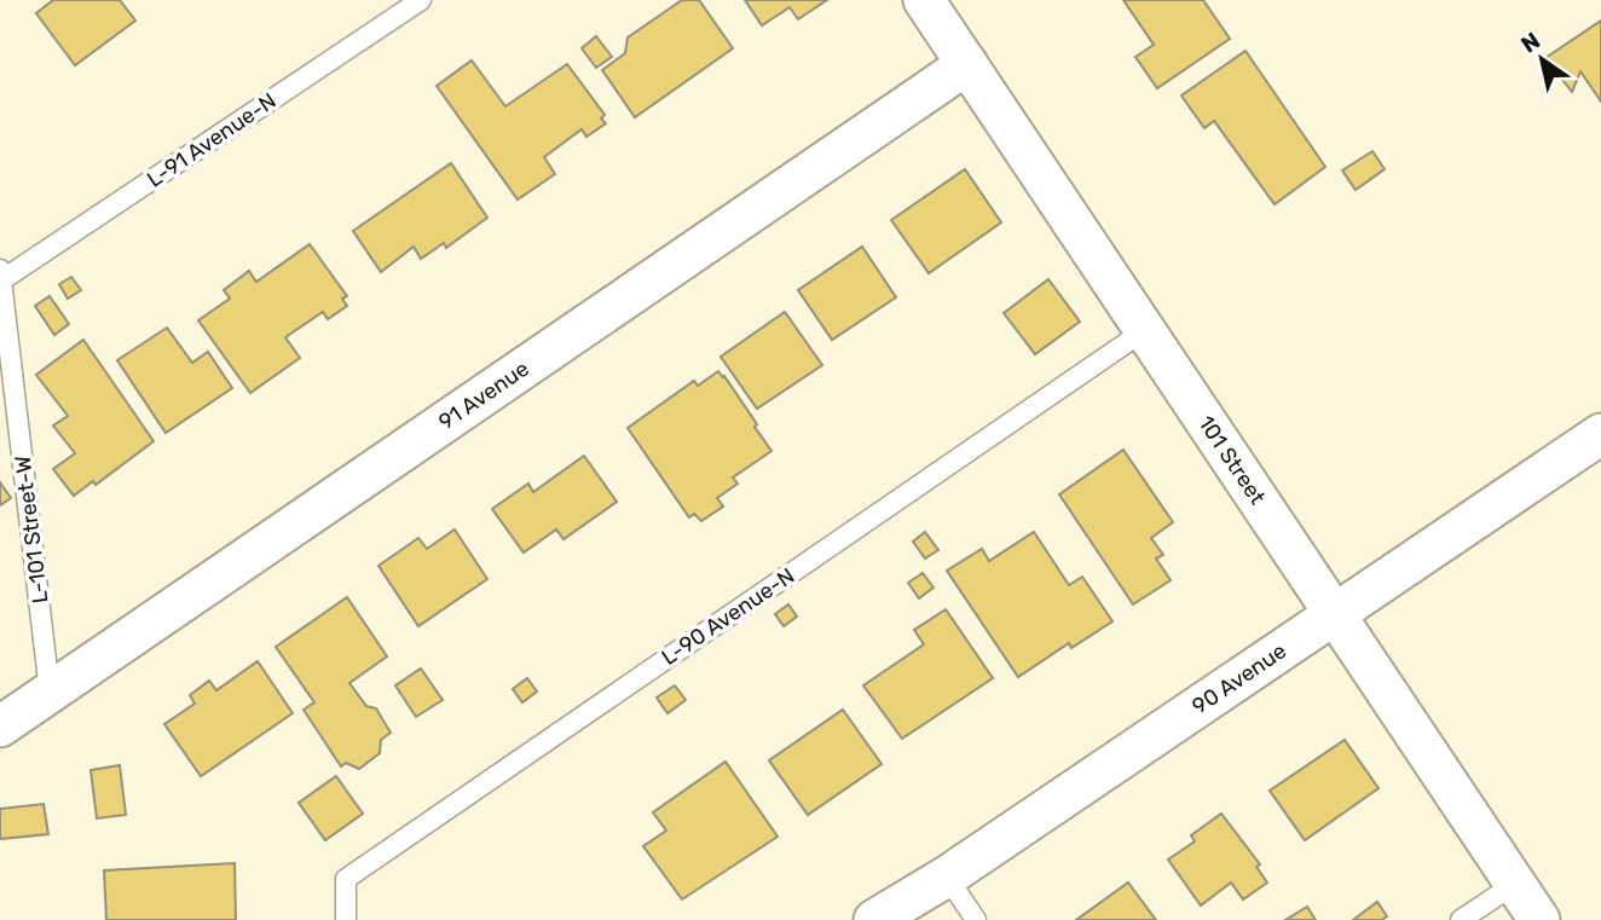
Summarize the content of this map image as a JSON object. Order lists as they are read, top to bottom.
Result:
{
  "streets": {
    "street": ["91 Avenue", "101 Street", "90 Avenue"],
    "lane": ["L-91 Avenue-N", "L-101 Street-W", "L-90 Avenue-N"]
  },
  "crossings": [
    ["L-91 Avenue-N", "L-101 Street-W"],
    ["91 Avenue", "101 Street"],
    ["91 Avenue", "L-101 Street-W"],
    ["101 Street", "L-90 Avenue-N"],
    ["101 Street", "90 Avenue"]
  ],
  "north": "top left"
}
